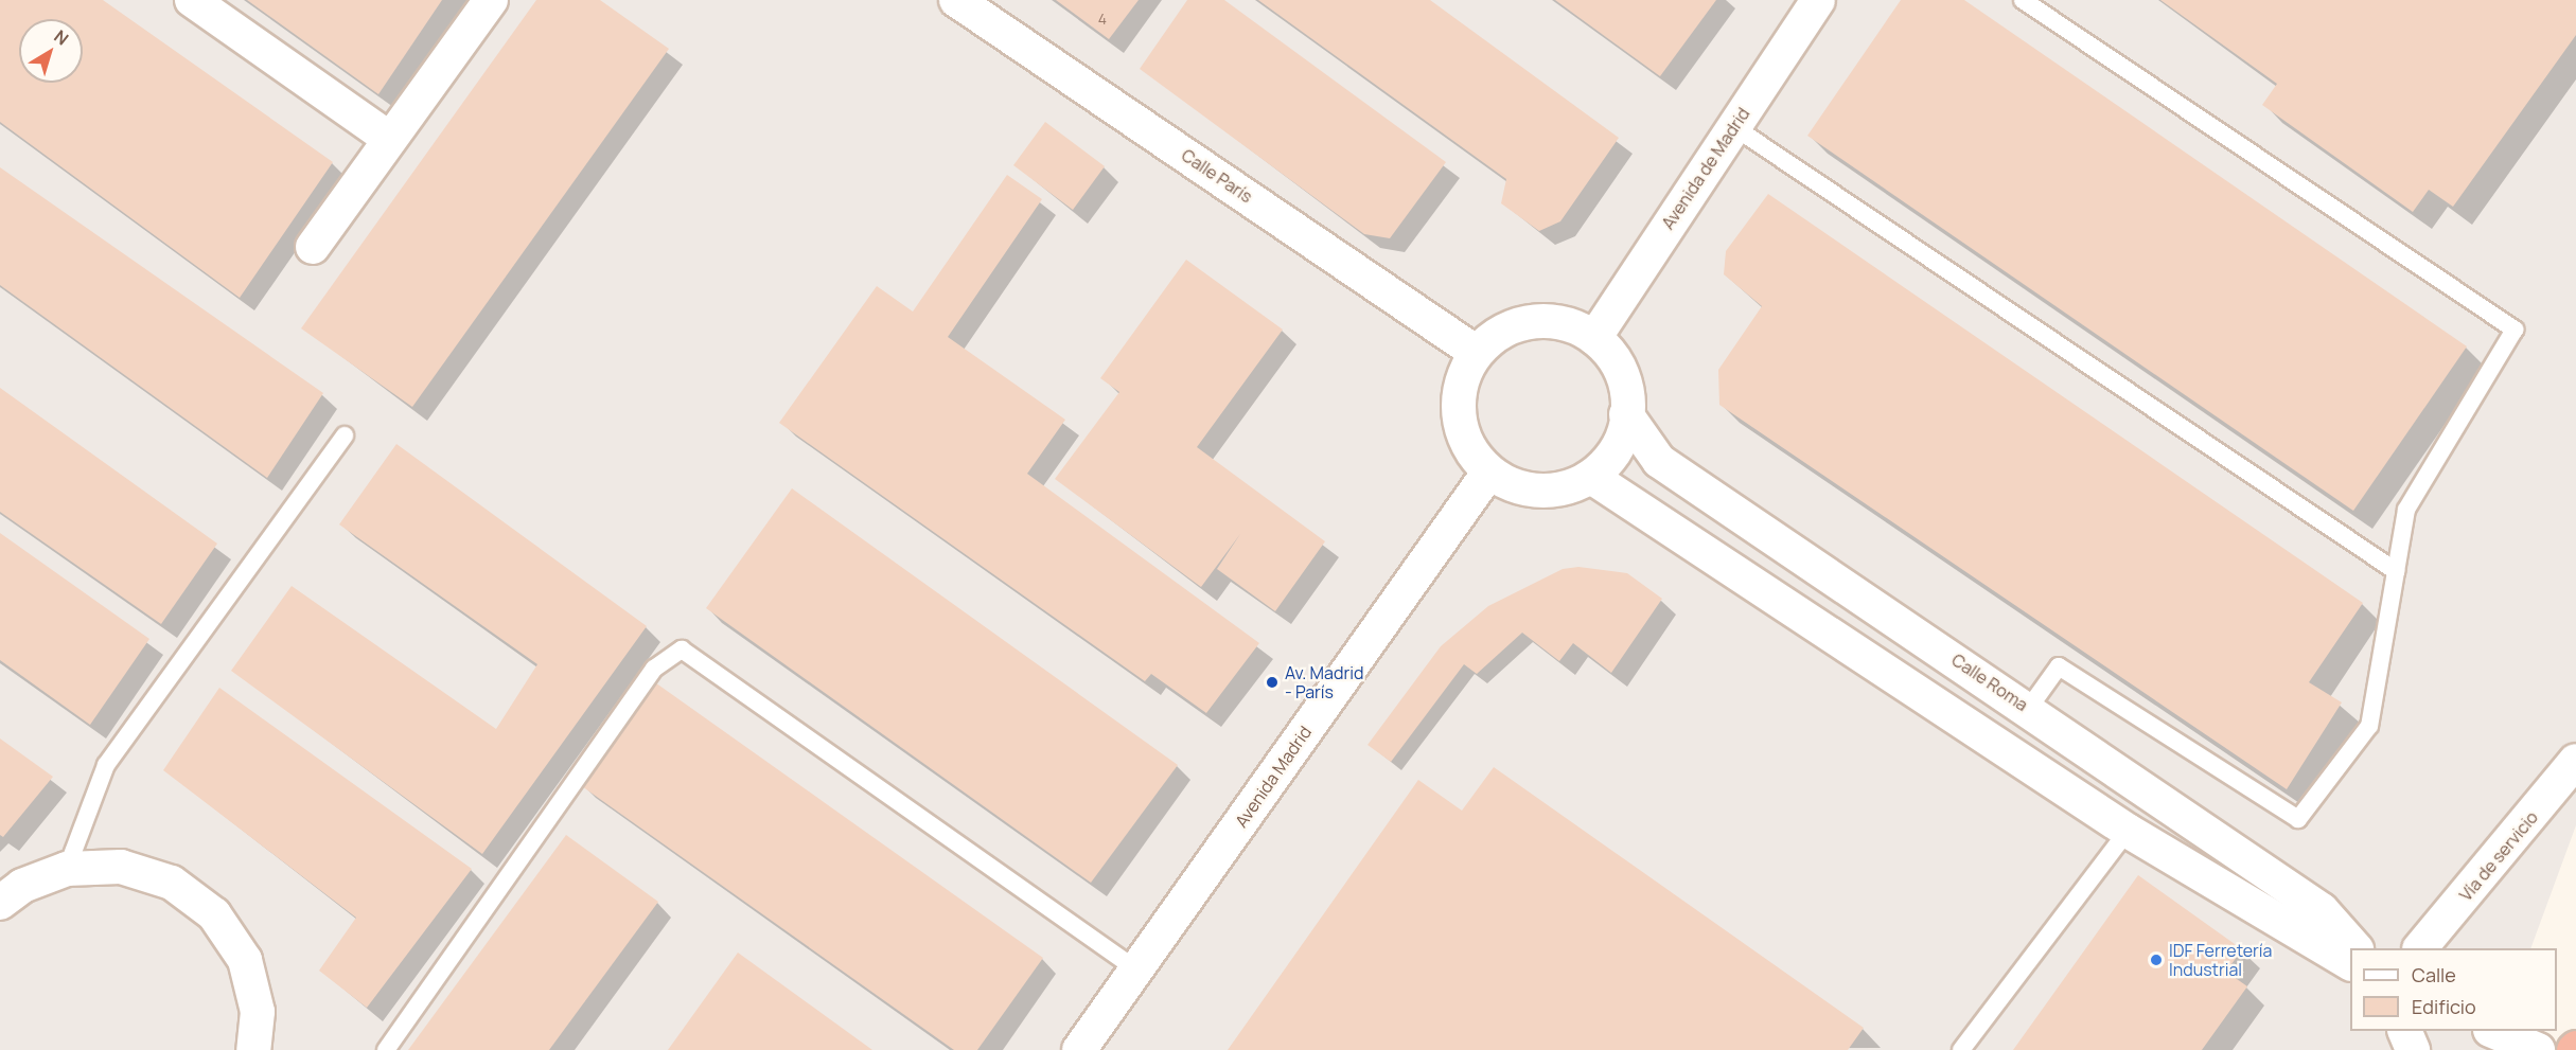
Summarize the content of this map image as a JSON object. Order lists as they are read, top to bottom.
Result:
{
  "streets": {
    "street": [
      "Avenida de Madrid",
      "Calle París",
      "Calle Roma",
      "Avenida Madrid",
      "Vía de servicio"
    ]
  },
  "crossings": [
    ["Avenida de Madrid", "Calle París"],
    ["Avenida de Madrid", "Calle Roma"],
    ["Avenida de Madrid", "Avenida Madrid"],
    ["Calle París", "Calle Roma"],
    ["Calle París", "Avenida Madrid"],
    ["Calle Roma", "Avenida Madrid"]
  ],
  "places": ["Av. Madrid - París", "IDF Ferretería Industrial"],
  "house_numbers": ["4"],
  "legend": ["Calle", "Edificio"],
  "north": "top right"
}
